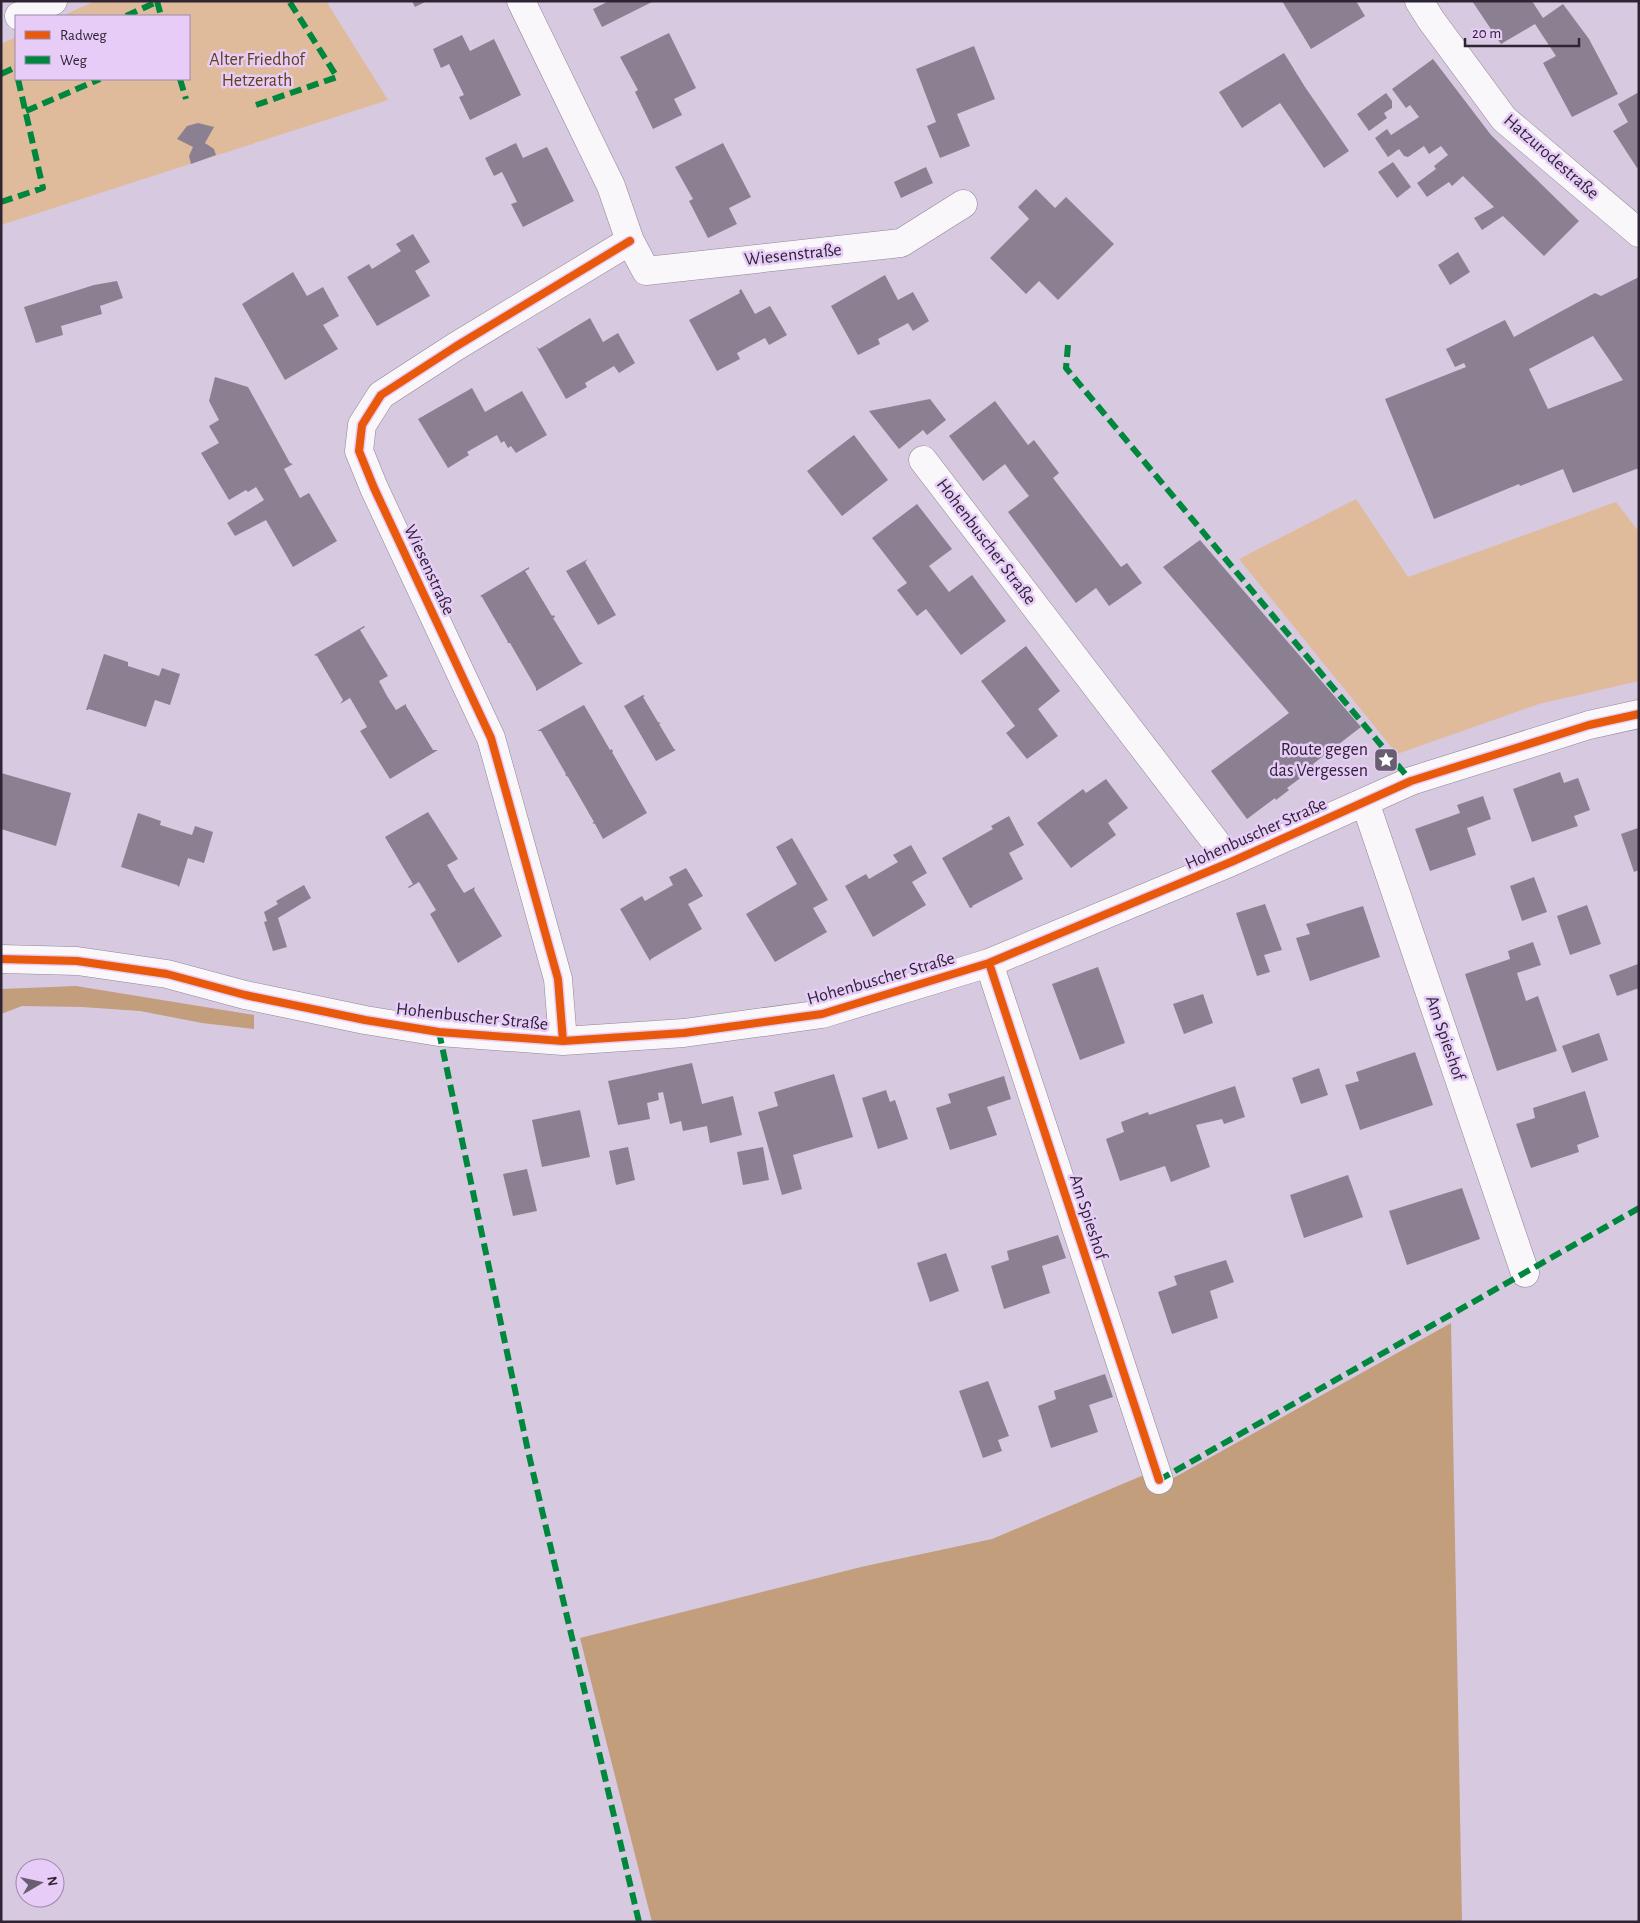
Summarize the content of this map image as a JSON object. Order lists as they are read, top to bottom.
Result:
{
  "streets": {
    "street": [
      "Hatzurodestraße",
      "Wiesenstraße",
      "Hohenbuscher Straße",
      "Am Spieshof"
    ]
  },
  "crossings": [
    ["Wiesenstraße", "Hohenbuscher Straße"],
    ["Hohenbuscher Straße", "Am Spieshof"]
  ],
  "parks": ["Alter Friedhof Hetzerath"],
  "places": {
    "place": ["Route gegen das Vergessen"]
  },
  "legend": ["Radweg", "Weg"],
  "scale_bar": "20 m",
  "north": "right"
}
